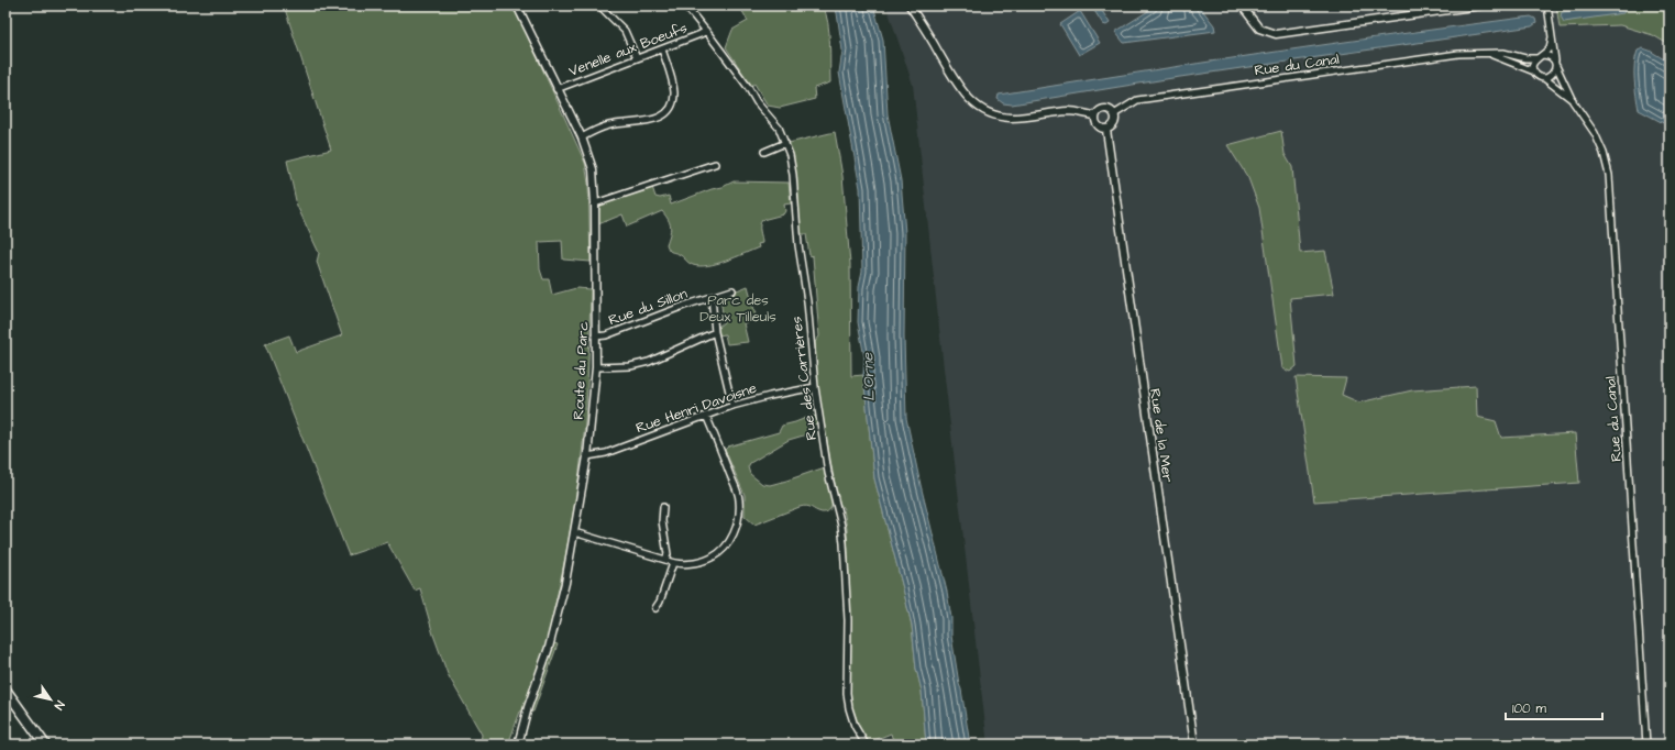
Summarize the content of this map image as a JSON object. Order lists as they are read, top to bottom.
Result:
{
  "streets": {
    "street": [
      "Venelle aux Boeufs",
      "Rue du Canal",
      "Rue du Sillon",
      "Route du Parc",
      "Rue des Carrières",
      "Rue Henri Davoisne",
      "Rue de la Mer"
    ]
  },
  "crossings": [
    ["Venelle aux Boeufs", "Route du Parc"],
    ["Venelle aux Boeufs", "Rue des Carrières"],
    ["Rue du Canal", "Rue de la Mer"],
    ["Rue du Sillon", "Route du Parc"],
    ["Route du Parc", "Rue Henri Davoisne"],
    ["Rue des Carrières", "Rue Henri Davoisne"]
  ],
  "water": ["L'Orne"],
  "parks": ["Parc des Deux Tilleuls"],
  "scale_bar": "100 m",
  "north": "bottom right"
}
